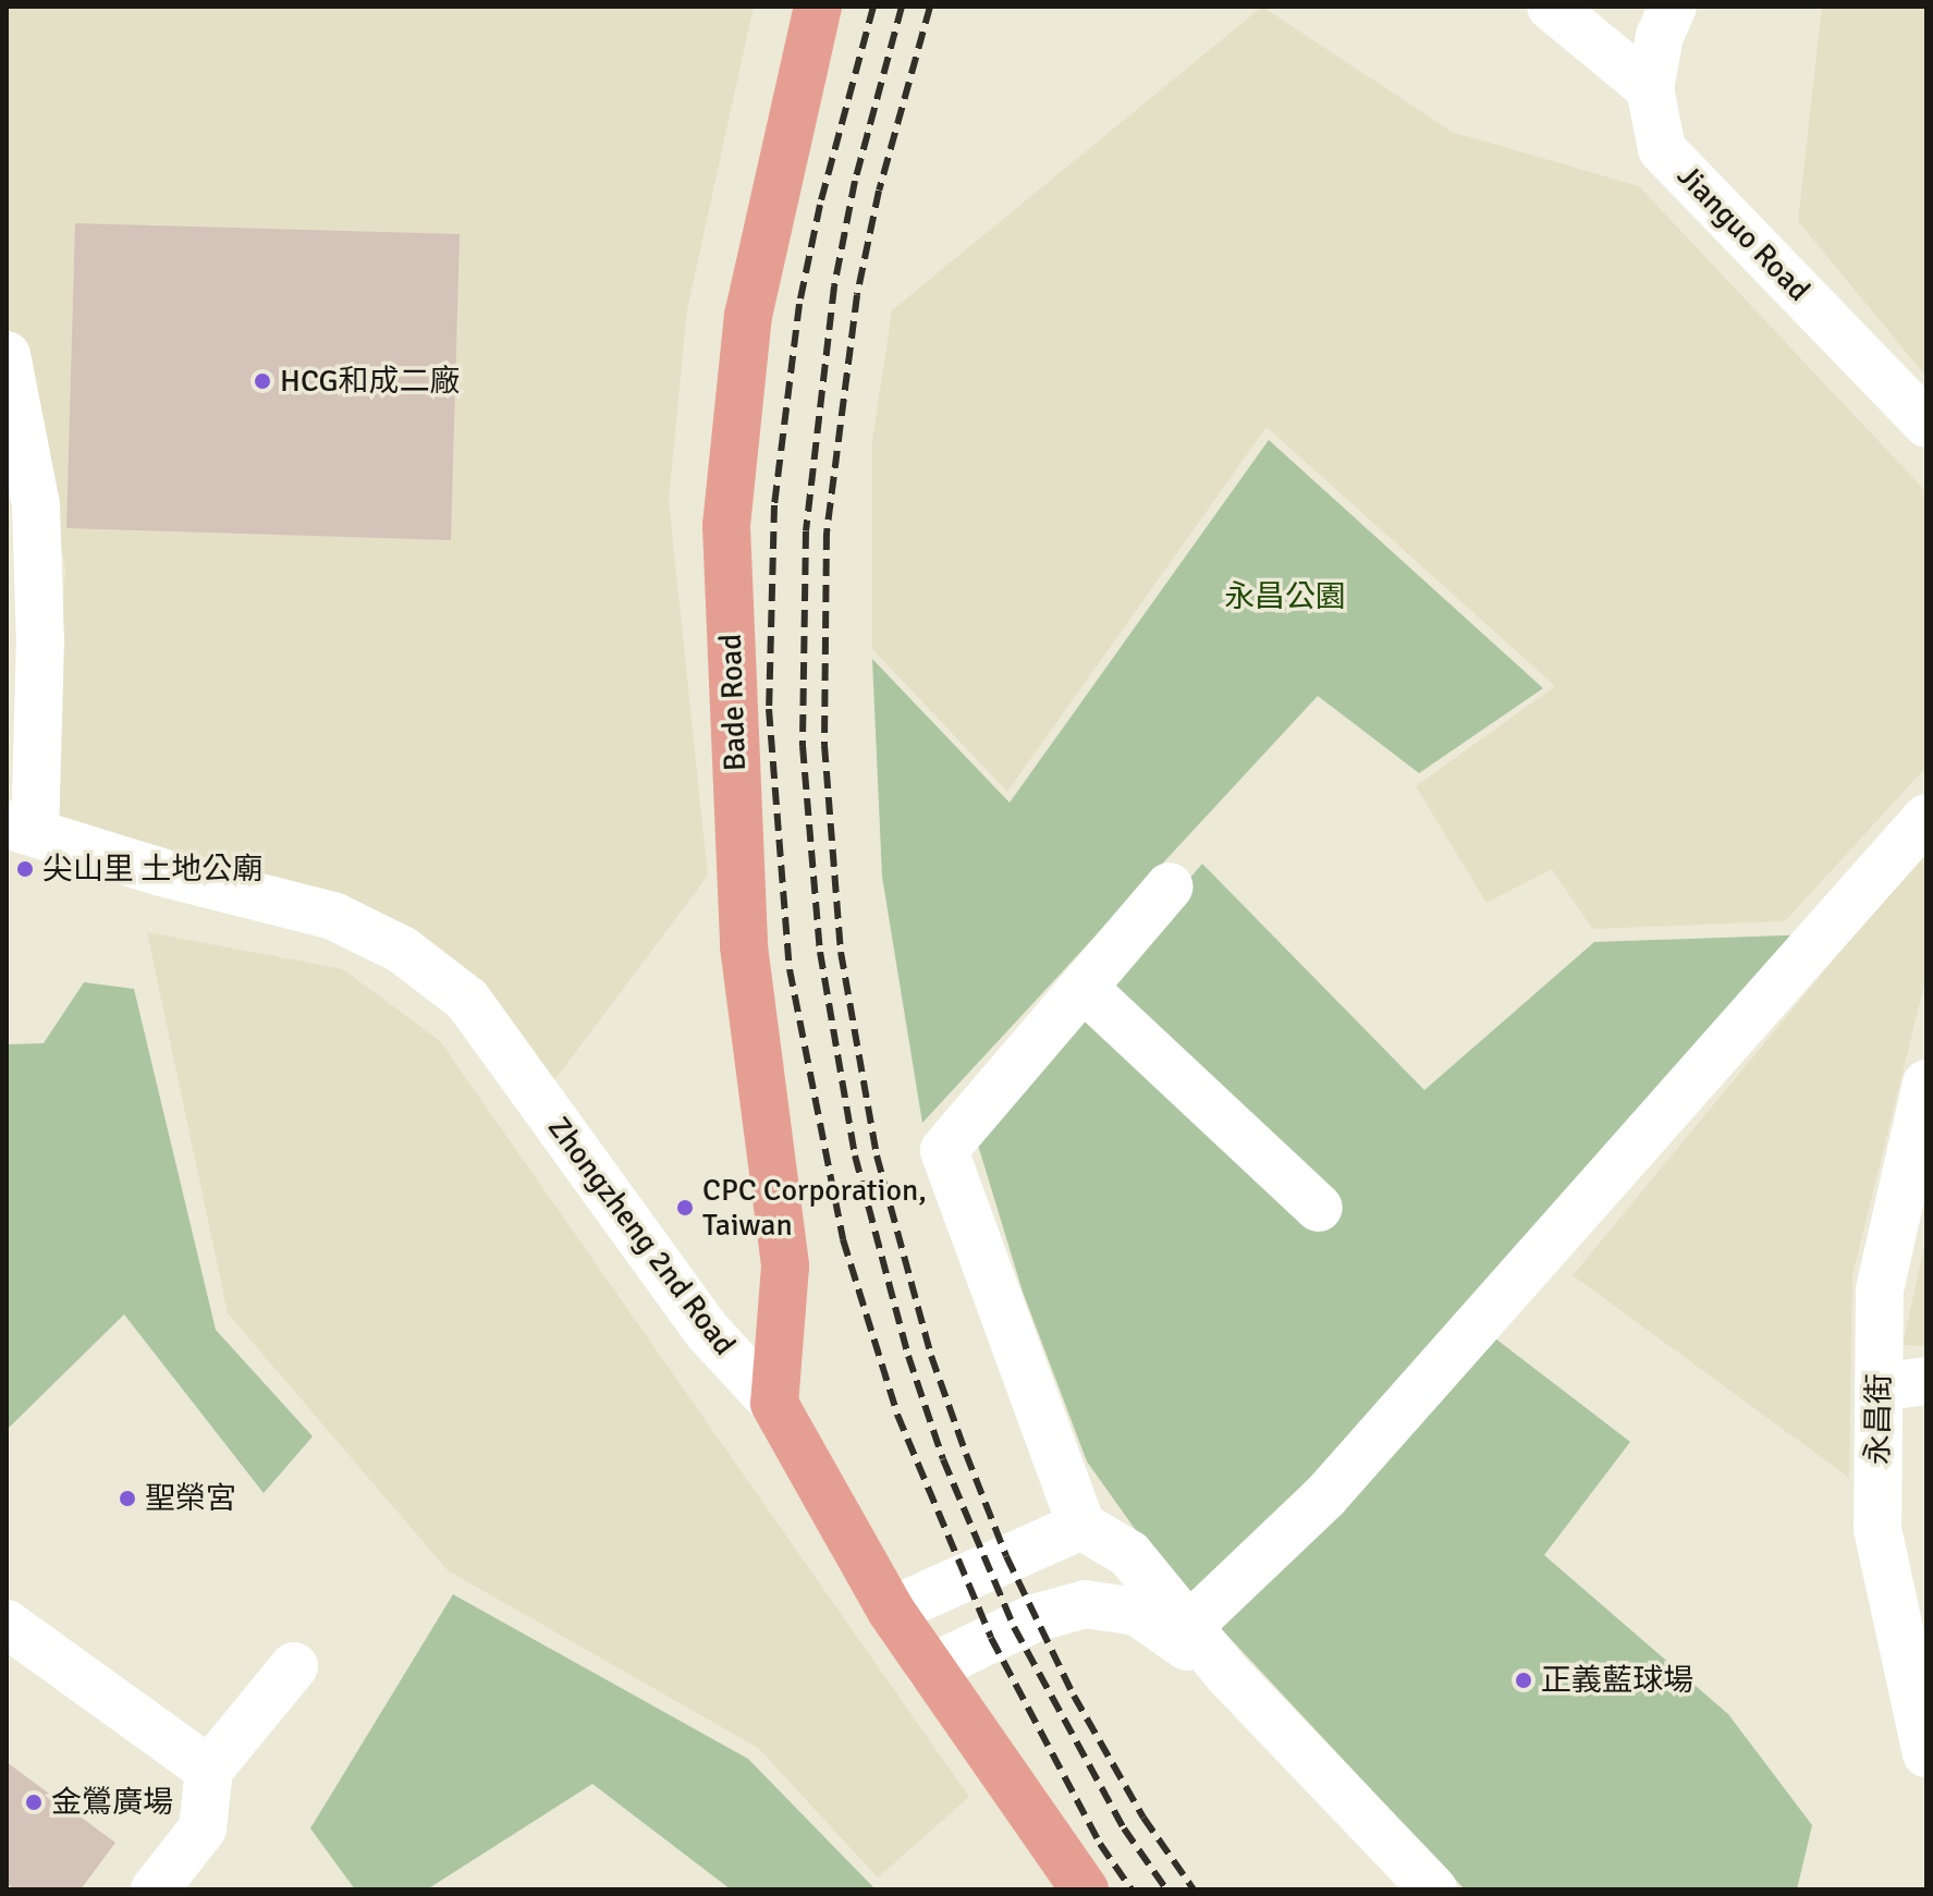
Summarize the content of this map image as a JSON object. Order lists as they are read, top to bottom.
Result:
{
  "streets": {
    "main road": ["Bade Road", "Zhongzheng 2nd Road"],
    "street": ["Jianguo Road", "永昌街"]
  },
  "crossings": [
    ["Bade Road", "Zhongzheng 2nd Road"]
  ],
  "parks": ["永昌公園"],
  "places": [
    "HCG和成二廠",
    "尖山里 土地公廟",
    "CPC Corporation, Taiwan",
    "聖榮宮",
    "正義藍球場",
    "金鶯廣場"
  ]
}
